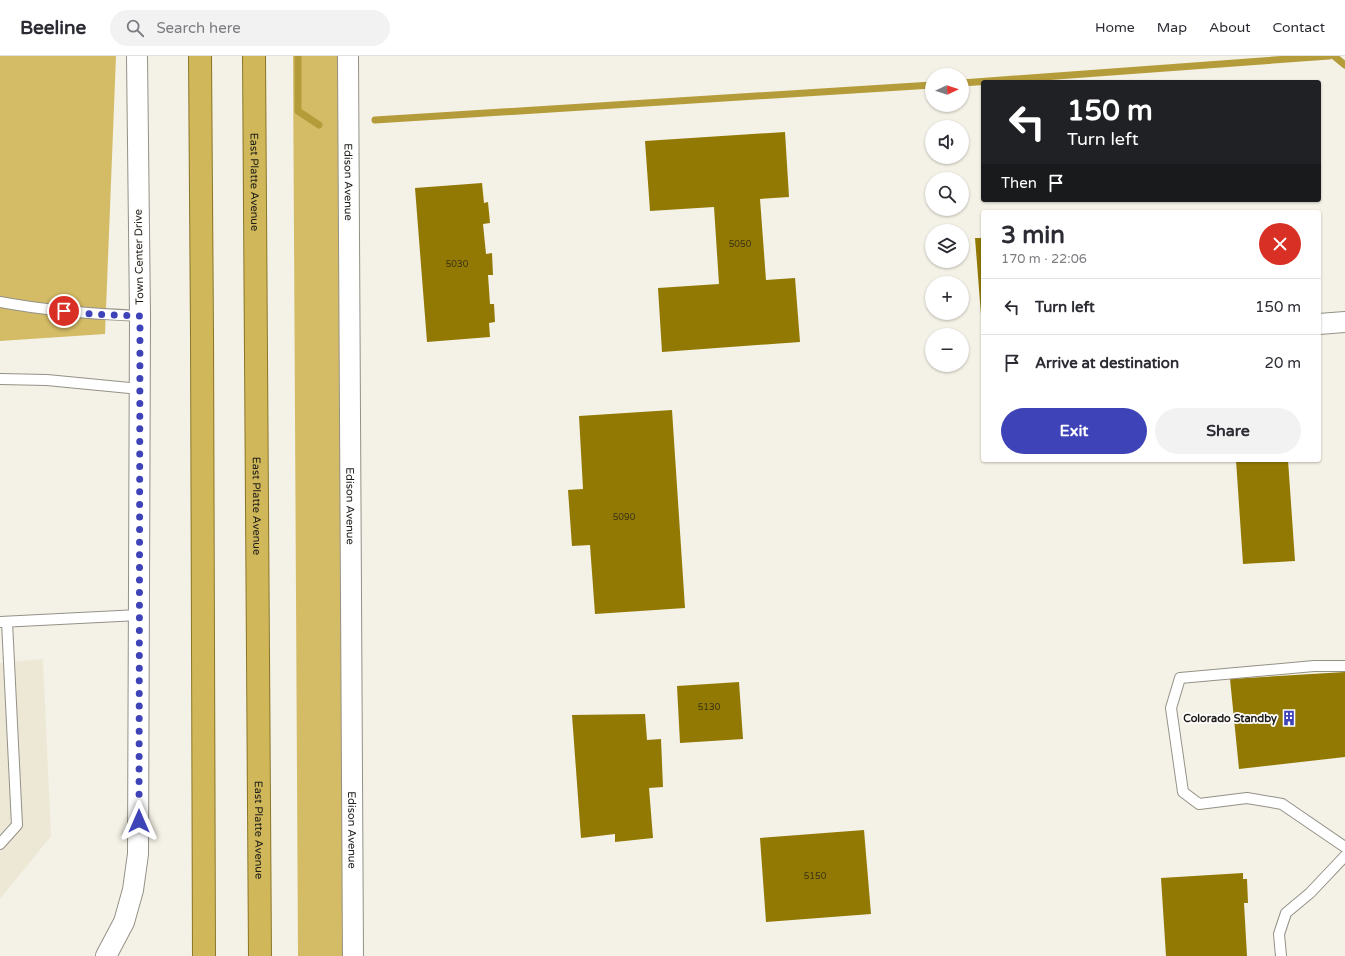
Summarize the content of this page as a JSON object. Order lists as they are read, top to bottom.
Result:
{
  "streets": {
    "highway": ["East Platte Avenue"],
    "street": ["Edison Avenue", "Town Center Drive"]
  },
  "places": {
    "building": ["Colorado Standby"]
  },
  "house_numbers": [
    "5050",
    "5030",
    "5090",
    "5130",
    "5150"
  ],
  "north": "right",
  "page": {
    "header": "Beeline",
    "search": "Search here",
    "nav": [
      "Home",
      "Map",
      "About",
      "Contact"
    ],
    "map_buttons": ["+", "−"],
    "turn": ["150 m", "Turn left"],
    "then": "Then",
    "heading": ["3 min", "170 m · 22:06"],
    "list": [
      {
        "name": "Turn left",
        "value": "150 m"
      },
      {
        "name": "Arrive at destination",
        "value": "20 m"
      }
    ],
    "buttons": ["Exit", "Share"]
  }
}
